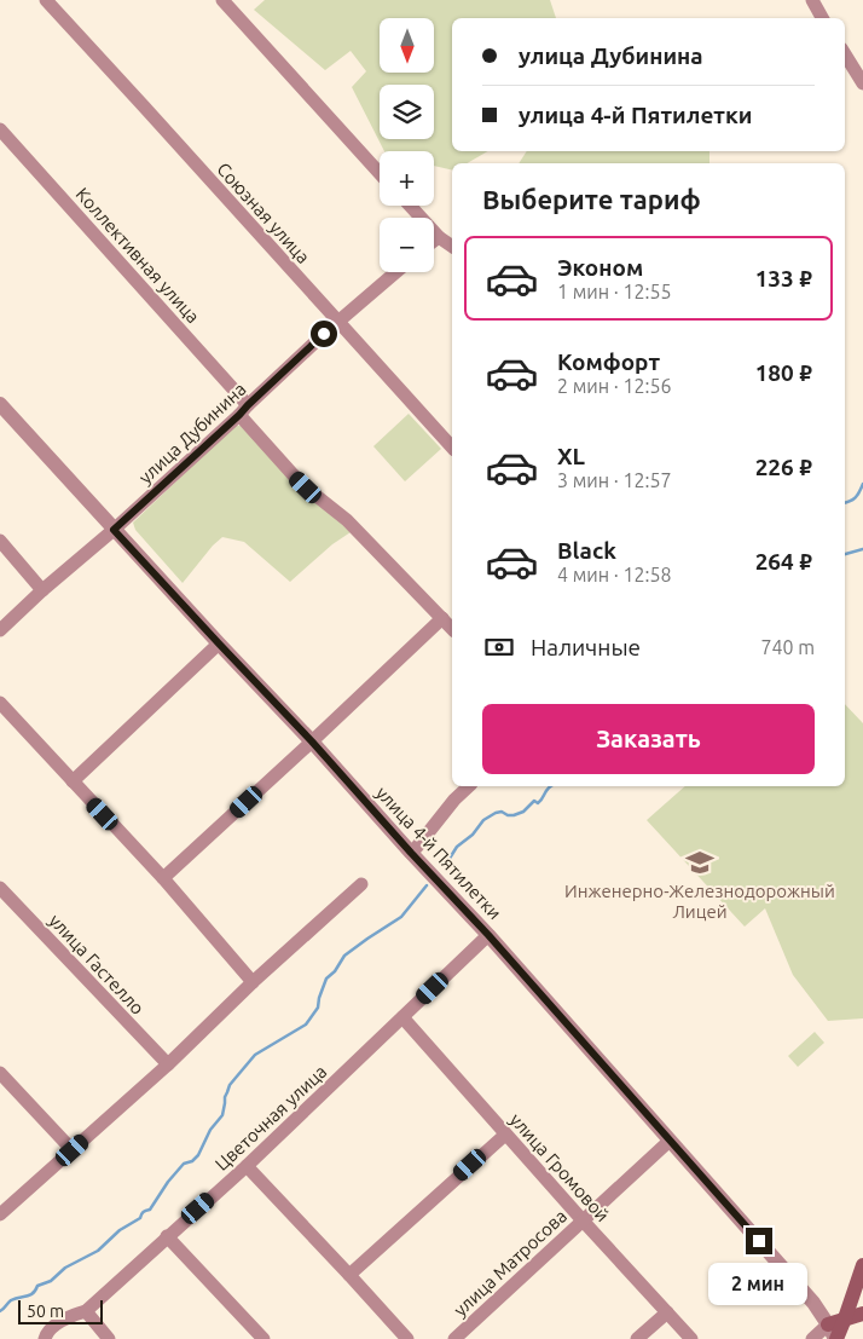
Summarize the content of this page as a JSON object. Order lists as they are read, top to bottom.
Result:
{
  "streets": {
    "street": [
      "Союзная улица",
      "Коллективная улица",
      "улица Дубинина",
      "улица 4-й Пятилетки",
      "улица Гастелло",
      "Цветочная улица",
      "улица Громовой",
      "улица Матросова"
    ]
  },
  "crossings": [
    ["Союзная улица", "улица Дубинина"],
    ["Коллективная улица", "улица Дубинина"],
    ["улица Дубинина", "улица 4-й Пятилетки"],
    ["улица 4-й Пятилетки", "Цветочная улица"],
    ["улица 4-й Пятилетки", "улица Матросова"],
    ["Цветочная улица", "улица Громовой"],
    ["улица Громовой", "улица Матросова"]
  ],
  "places": {
    "school or university": ["Инженерно-Железнодорожный Лицей"]
  },
  "scale_bar": "50 m",
  "north": "bottom",
  "page": {
    "map_buttons": ["+", "−"],
    "banner": ["улица Дубинина", "улица 4-й Пятилетки"],
    "heading": "Выберите тариф",
    "list": [
      {
        "name": "Эконом",
        "note": "1 мин · 12:55",
        "value": "133 ₽"
      },
      {
        "name": "Комфорт",
        "note": "2 мин · 12:56",
        "value": "180 ₽"
      },
      {
        "name": "XL",
        "note": "3 мин · 12:57",
        "value": "226 ₽"
      },
      {
        "name": "Black",
        "note": "4 мин · 12:58",
        "value": "264 ₽"
      }
    ],
    "pay": ["Наличные", "740 m"],
    "buttons": "Заказать",
    "bubble": "2 мин",
    "scale": "50 m"
  }
}
